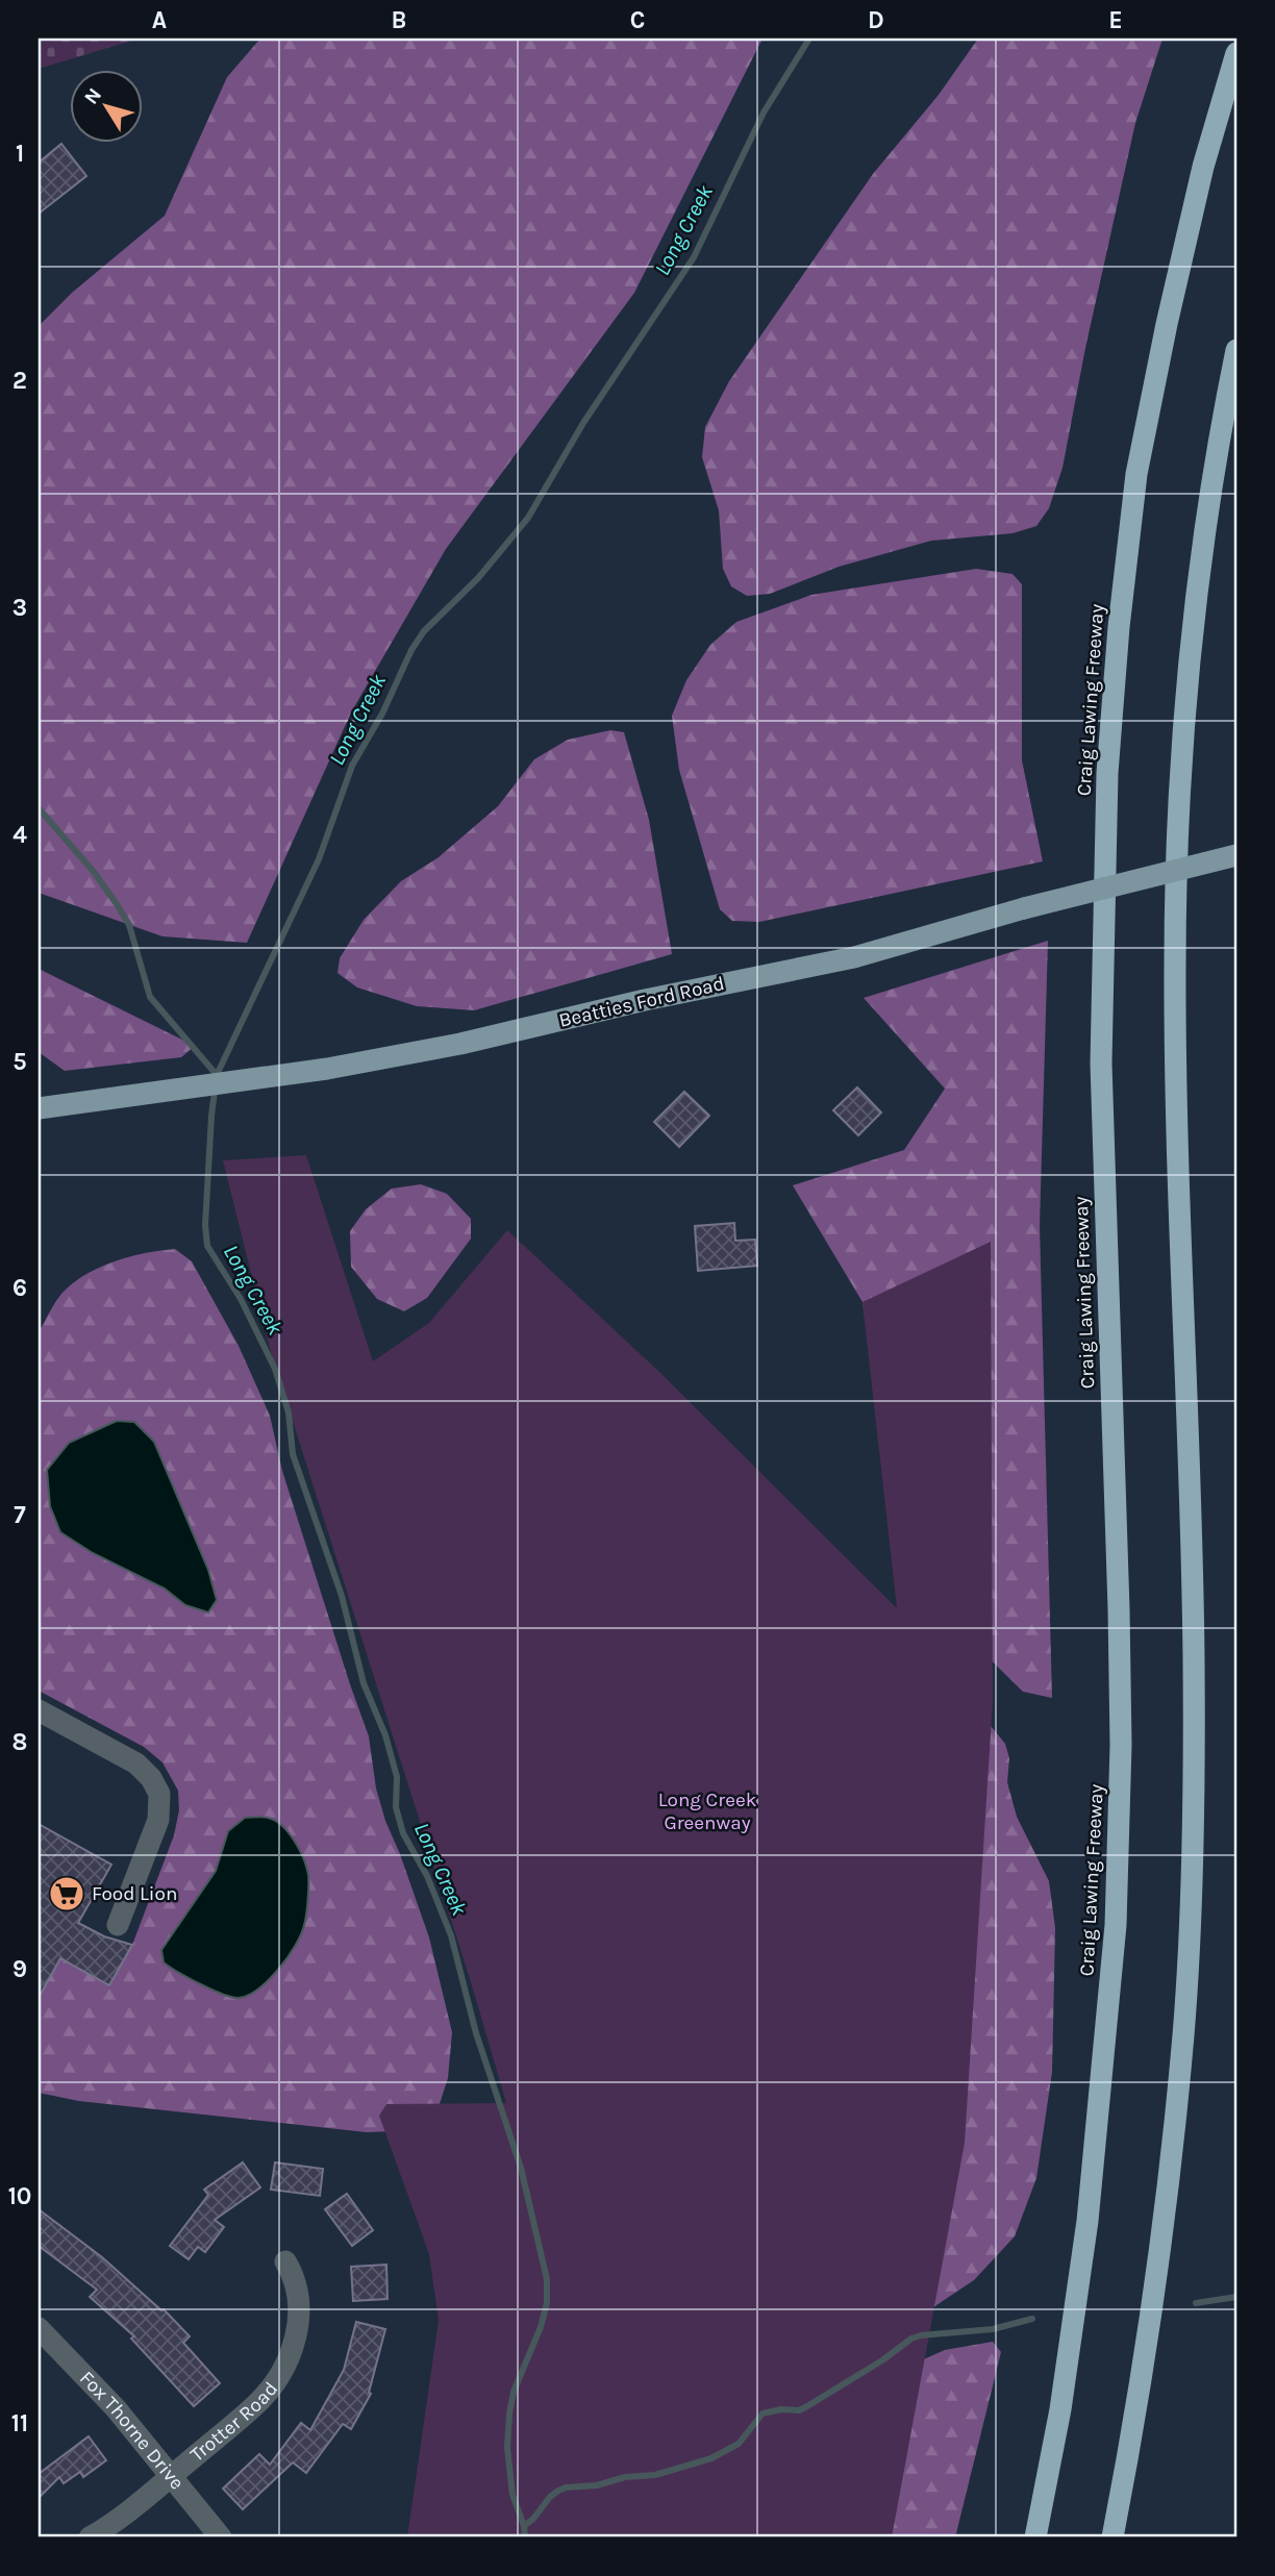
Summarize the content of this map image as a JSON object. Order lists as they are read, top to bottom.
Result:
{
  "streets": {
    "highway": ["Craig Lawing Freeway"],
    "main road": ["Beatties Ford Road"],
    "street": ["Trotter Road", "Fox Thorne Drive"]
  },
  "crossings": [
    ["Trotter Road", "Fox Thorne Drive"]
  ],
  "water": ["Long Creek"],
  "parks": ["Long Creek Greenway"],
  "places": {
    "supermarket": ["Food Lion"]
  },
  "north": "top left",
  "grid": {
    "columns": [
      "A",
      "B",
      "C",
      "D",
      "E"
    ],
    "rows": [
      "1",
      "2",
      "3",
      "4",
      "5",
      "6",
      "7",
      "8",
      "9",
      "10",
      "11"
    ]
  }
}
